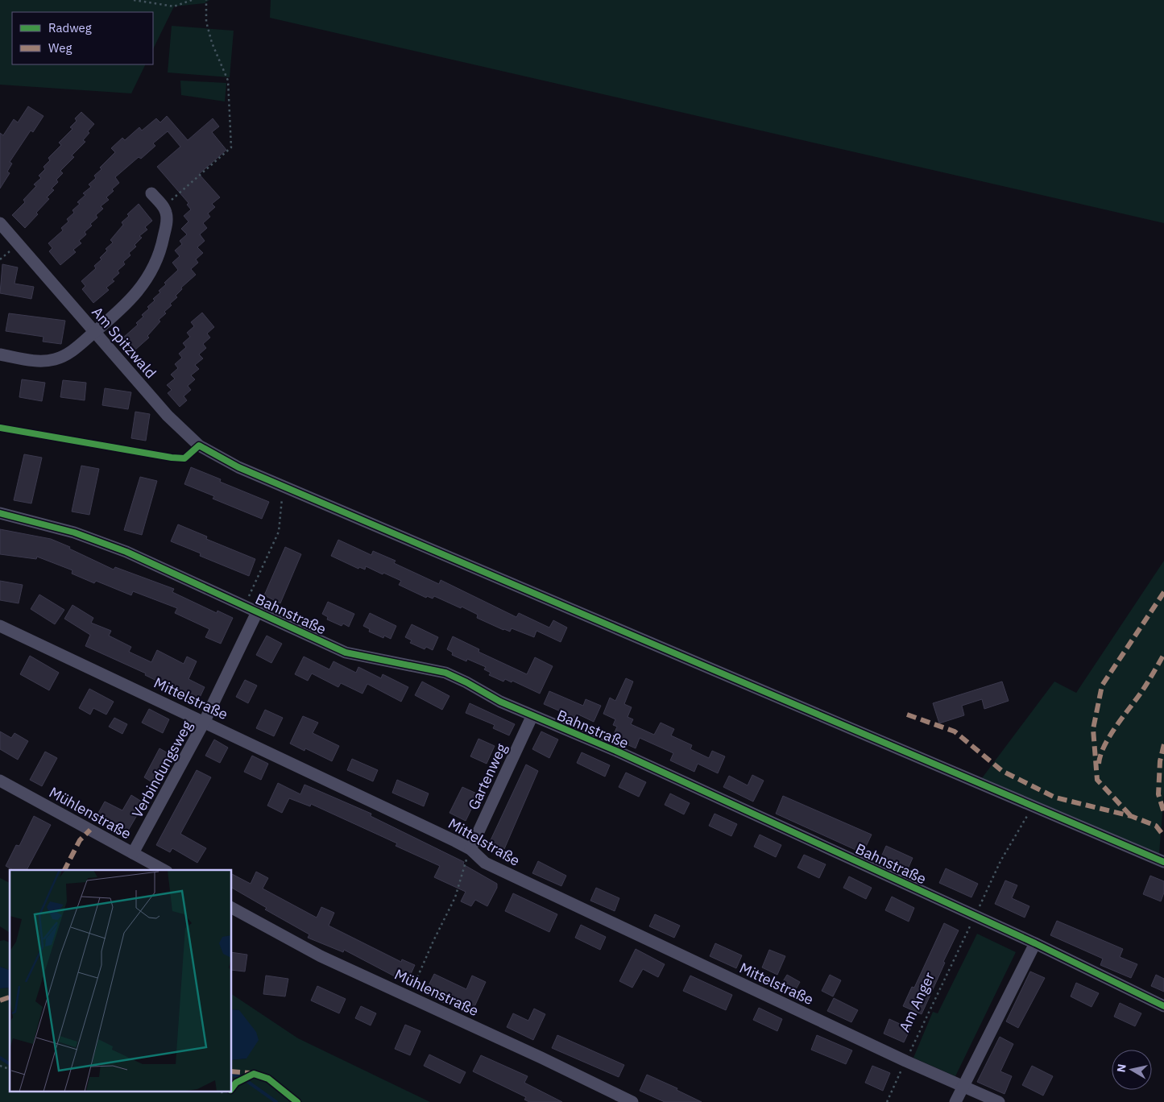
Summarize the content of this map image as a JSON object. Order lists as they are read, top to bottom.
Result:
{
  "streets": {
    "street": [
      "Am Spitzwald",
      "Bahnstraße",
      "Mittelstraße",
      "Verbindungsweg",
      "Gartenweg",
      "Mühlenstraße"
    ],
    "path": ["Am Anger"]
  },
  "crossings": [
    ["Am Spitzwald", "Am Anger"],
    ["Bahnstraße", "Verbindungsweg"],
    ["Bahnstraße", "Gartenweg"],
    ["Bahnstraße", "Am Anger"],
    ["Mittelstraße", "Verbindungsweg"],
    ["Mittelstraße", "Gartenweg"],
    ["Mittelstraße", "Am Anger"],
    ["Verbindungsweg", "Mühlenstraße"]
  ],
  "legend": ["Radweg", "Weg"],
  "north": "left"
}
